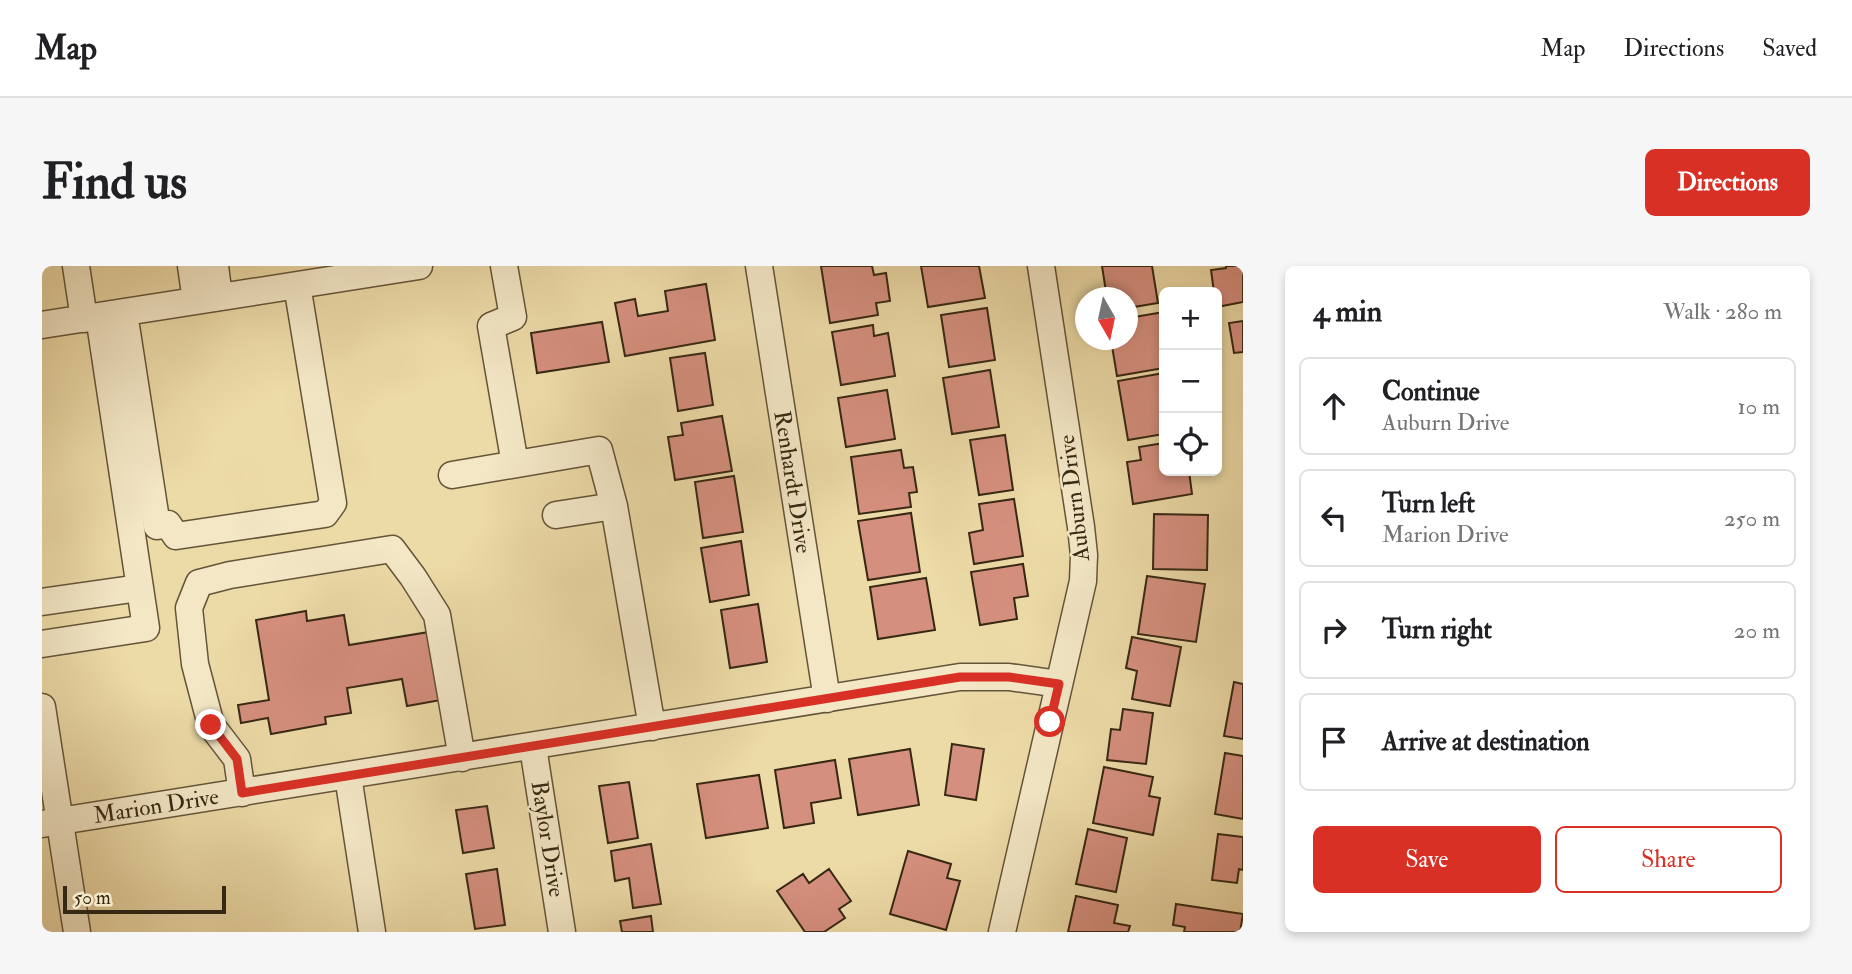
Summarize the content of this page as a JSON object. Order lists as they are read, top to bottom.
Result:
{
  "streets": {
    "street": [
      "Renhardt Drive",
      "Auburn Drive",
      "Marion Drive",
      "Baylor Drive"
    ]
  },
  "crossings": [
    ["Renhardt Drive", "Marion Drive"],
    ["Auburn Drive", "Marion Drive"],
    ["Marion Drive", "Baylor Drive"]
  ],
  "scale_bar": "50 m",
  "north": "bottom",
  "page": {
    "header": "Map",
    "nav": ["Map", "Directions", "Saved"],
    "buttons": [
      "Directions",
      ["Save", "Share"]
    ],
    "title": "Find us",
    "heading": ["4 min", "Walk · 280 m"],
    "map_buttons": ["+", "−"],
    "list": [
      ["Continue", "Auburn Drive", "10 m"],
      ["Turn left", "Marion Drive", "250 m"],
      ["Turn right", "20 m"],
      "Arrive at destination"
    ],
    "scale": "50 m"
  }
}
